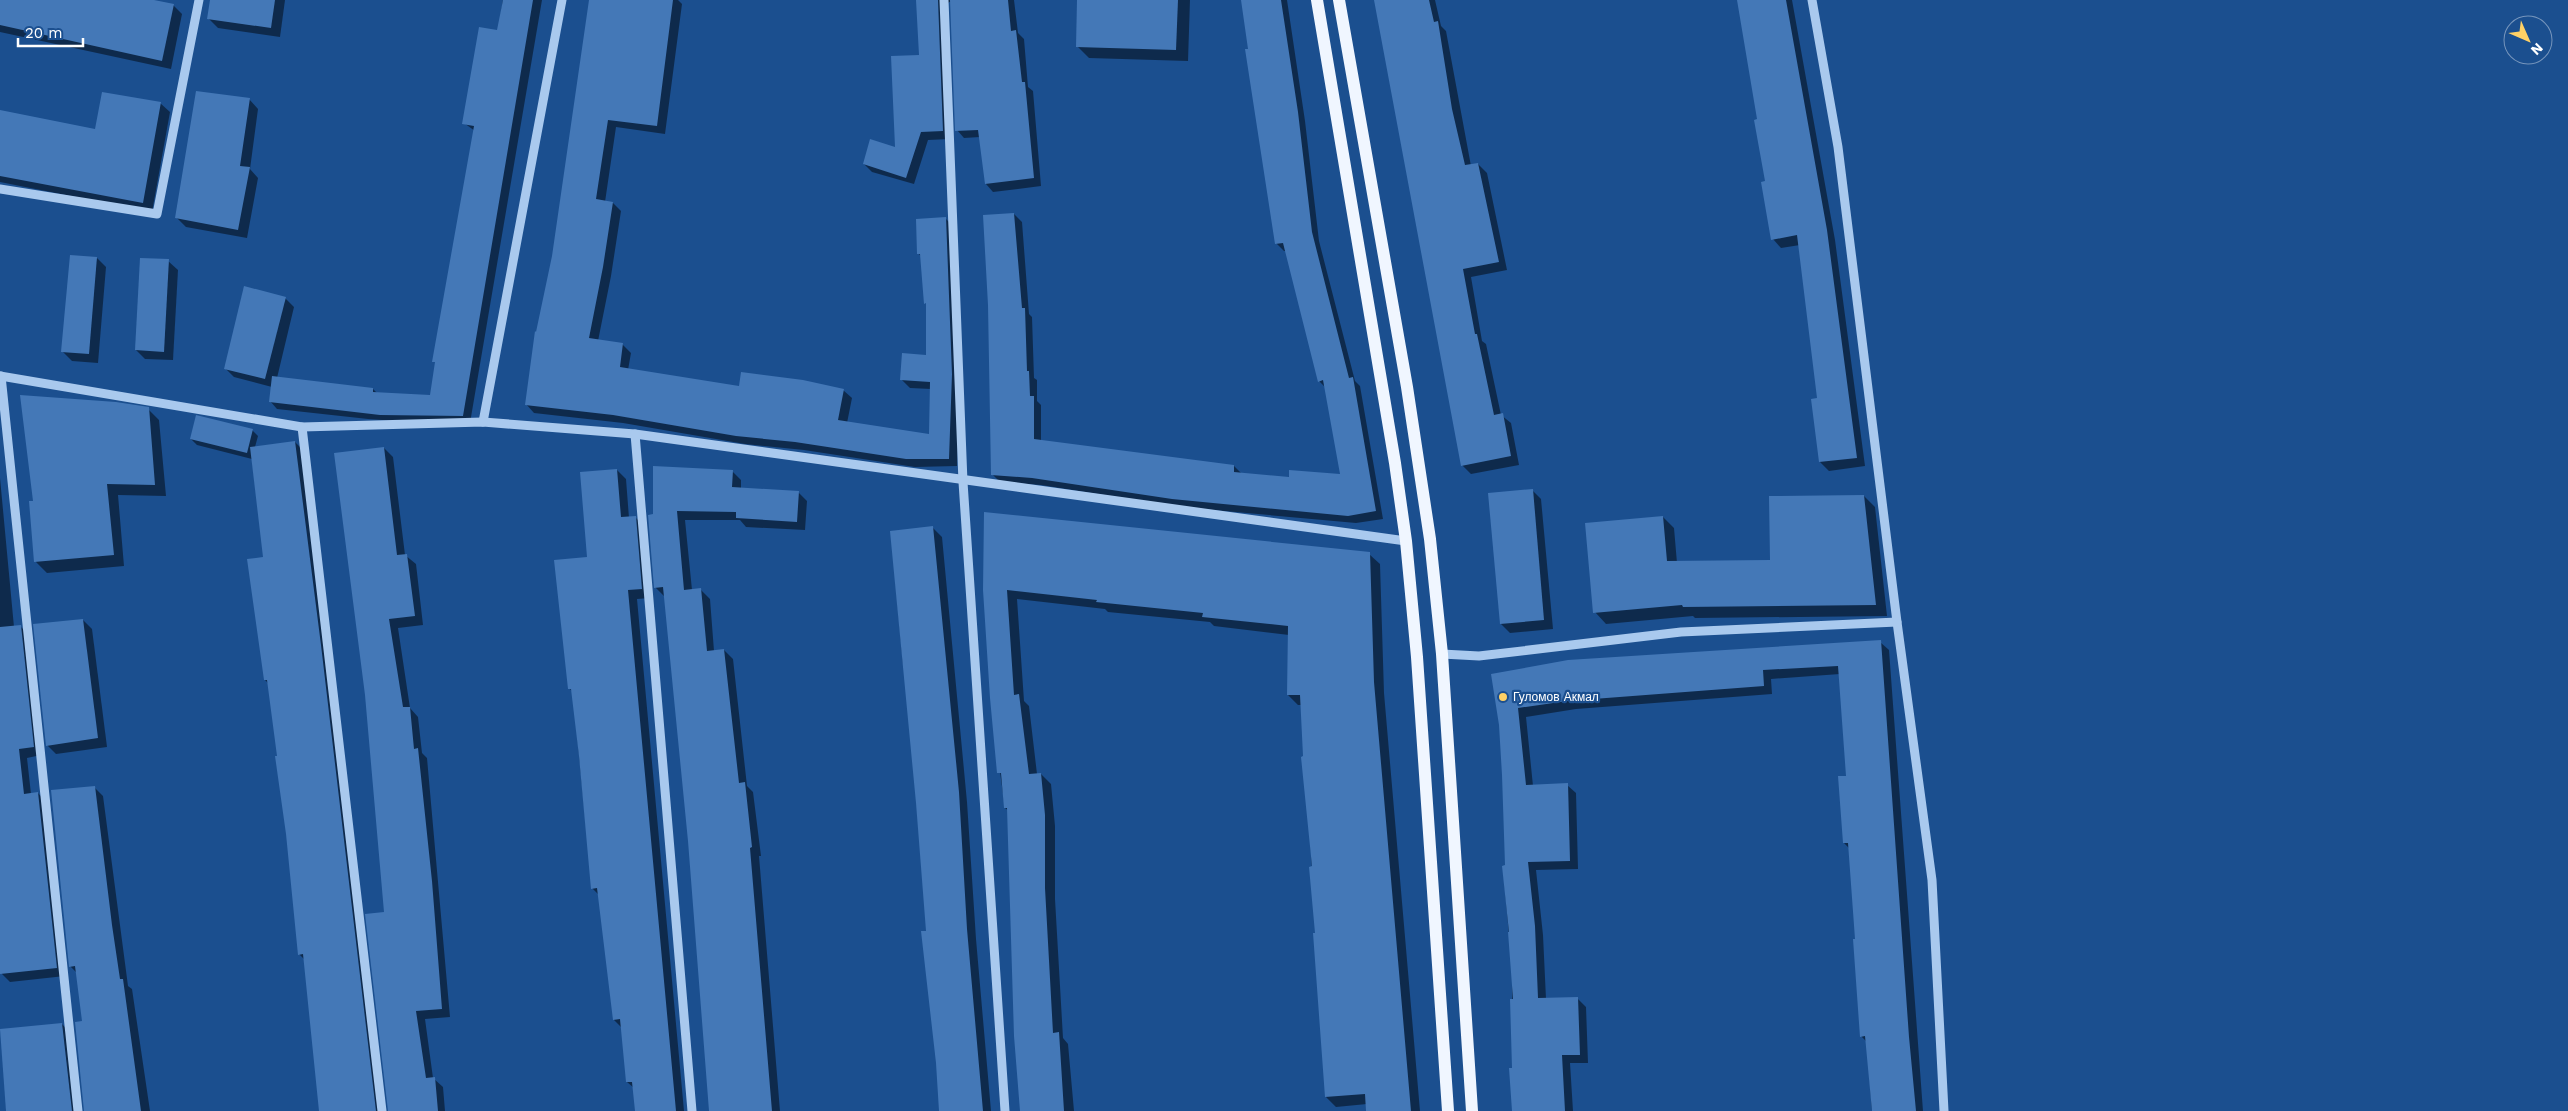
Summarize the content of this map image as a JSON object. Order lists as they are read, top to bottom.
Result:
{
  "places": ["Гуломов Акмал"],
  "scale_bar": "20 m",
  "north": "bottom right"
}
